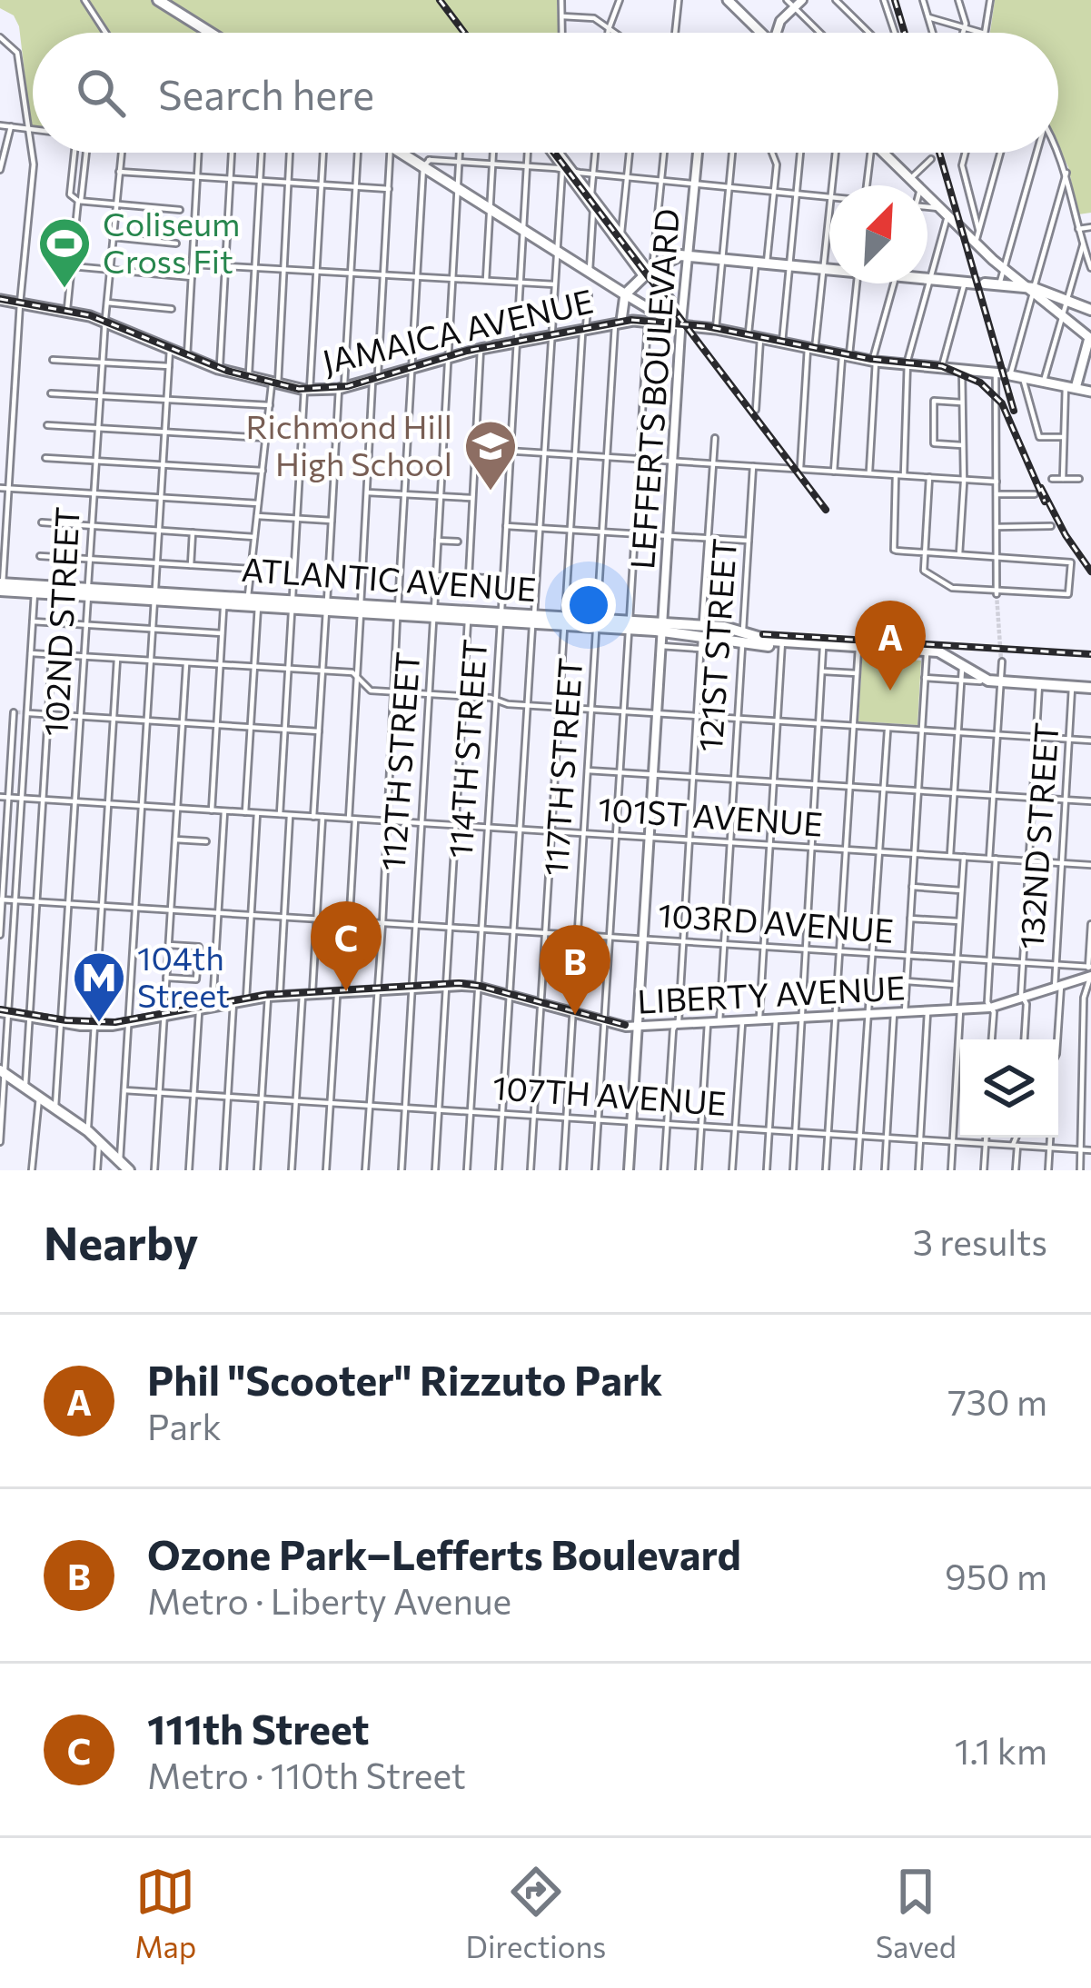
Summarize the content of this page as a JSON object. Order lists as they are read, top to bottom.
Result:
{
  "streets": {
    "main road": ["JAMAICA AVENUE", "ATLANTIC AVENUE", "117TH STREET"],
    "street": [
      "LEFFERTS BOULEVARD",
      "102ND STREET",
      "121ST STREET",
      "114TH STREET",
      "112TH STREET",
      "101ST AVENUE",
      "132ND STREET",
      "103RD AVENUE",
      "LIBERTY AVENUE",
      "107TH AVENUE"
    ]
  },
  "crossings": [
    ["JAMAICA AVENUE", "102ND STREET"],
    ["JAMAICA AVENUE", "114TH STREET"],
    ["JAMAICA AVENUE", "112TH STREET"],
    ["JAMAICA AVENUE", "117TH STREET"],
    ["LEFFERTS BOULEVARD", "ATLANTIC AVENUE"],
    ["LEFFERTS BOULEVARD", "101ST AVENUE"],
    ["LEFFERTS BOULEVARD", "103RD AVENUE"],
    ["LEFFERTS BOULEVARD", "LIBERTY AVENUE"],
    ["LEFFERTS BOULEVARD", "107TH AVENUE"],
    ["ATLANTIC AVENUE", "102ND STREET"],
    ["ATLANTIC AVENUE", "121ST STREET"],
    ["ATLANTIC AVENUE", "114TH STREET"],
    ["ATLANTIC AVENUE", "112TH STREET"],
    ["ATLANTIC AVENUE", "117TH STREET"],
    ["ATLANTIC AVENUE", "132ND STREET"],
    ["102ND STREET", "101ST AVENUE"],
    ["102ND STREET", "103RD AVENUE"],
    ["102ND STREET", "LIBERTY AVENUE"],
    ["121ST STREET", "101ST AVENUE"],
    ["121ST STREET", "103RD AVENUE"],
    ["121ST STREET", "LIBERTY AVENUE"],
    ["114TH STREET", "101ST AVENUE"],
    ["114TH STREET", "103RD AVENUE"],
    ["114TH STREET", "LIBERTY AVENUE"],
    ["114TH STREET", "107TH AVENUE"],
    ["112TH STREET", "101ST AVENUE"],
    ["112TH STREET", "103RD AVENUE"],
    ["112TH STREET", "LIBERTY AVENUE"],
    ["112TH STREET", "107TH AVENUE"],
    ["117TH STREET", "101ST AVENUE"],
    ["117TH STREET", "103RD AVENUE"],
    ["117TH STREET", "LIBERTY AVENUE"],
    ["117TH STREET", "107TH AVENUE"],
    ["101ST AVENUE", "132ND STREET"],
    ["132ND STREET", "103RD AVENUE"],
    ["132ND STREET", "LIBERTY AVENUE"],
    ["103RD AVENUE", "LIBERTY AVENUE"]
  ],
  "places": {
    "sports": ["Coliseum Cross Fit"],
    "school or university": ["Richmond Hill High School"],
    "metro station": ["104th Street"]
  },
  "north": "top right",
  "page": {
    "search": "Search here",
    "pins": ["A", "C", "B"],
    "heading": ["Nearby", "3 results"],
    "list": [
      {
        "mark": "A",
        "name": "Phil \"Scooter\" Rizzuto Park",
        "note": "Park",
        "value": "730 m"
      },
      {
        "mark": "B",
        "name": "Ozone Park–Lefferts Boulevard",
        "note": "Metro · Liberty Avenue",
        "value": "950 m"
      },
      {
        "mark": "C",
        "name": "111th Street",
        "note": "Metro · 110th Street",
        "value": "1.1 km"
      }
    ],
    "nav": ["Map", "Directions", "Saved"]
  }
}
